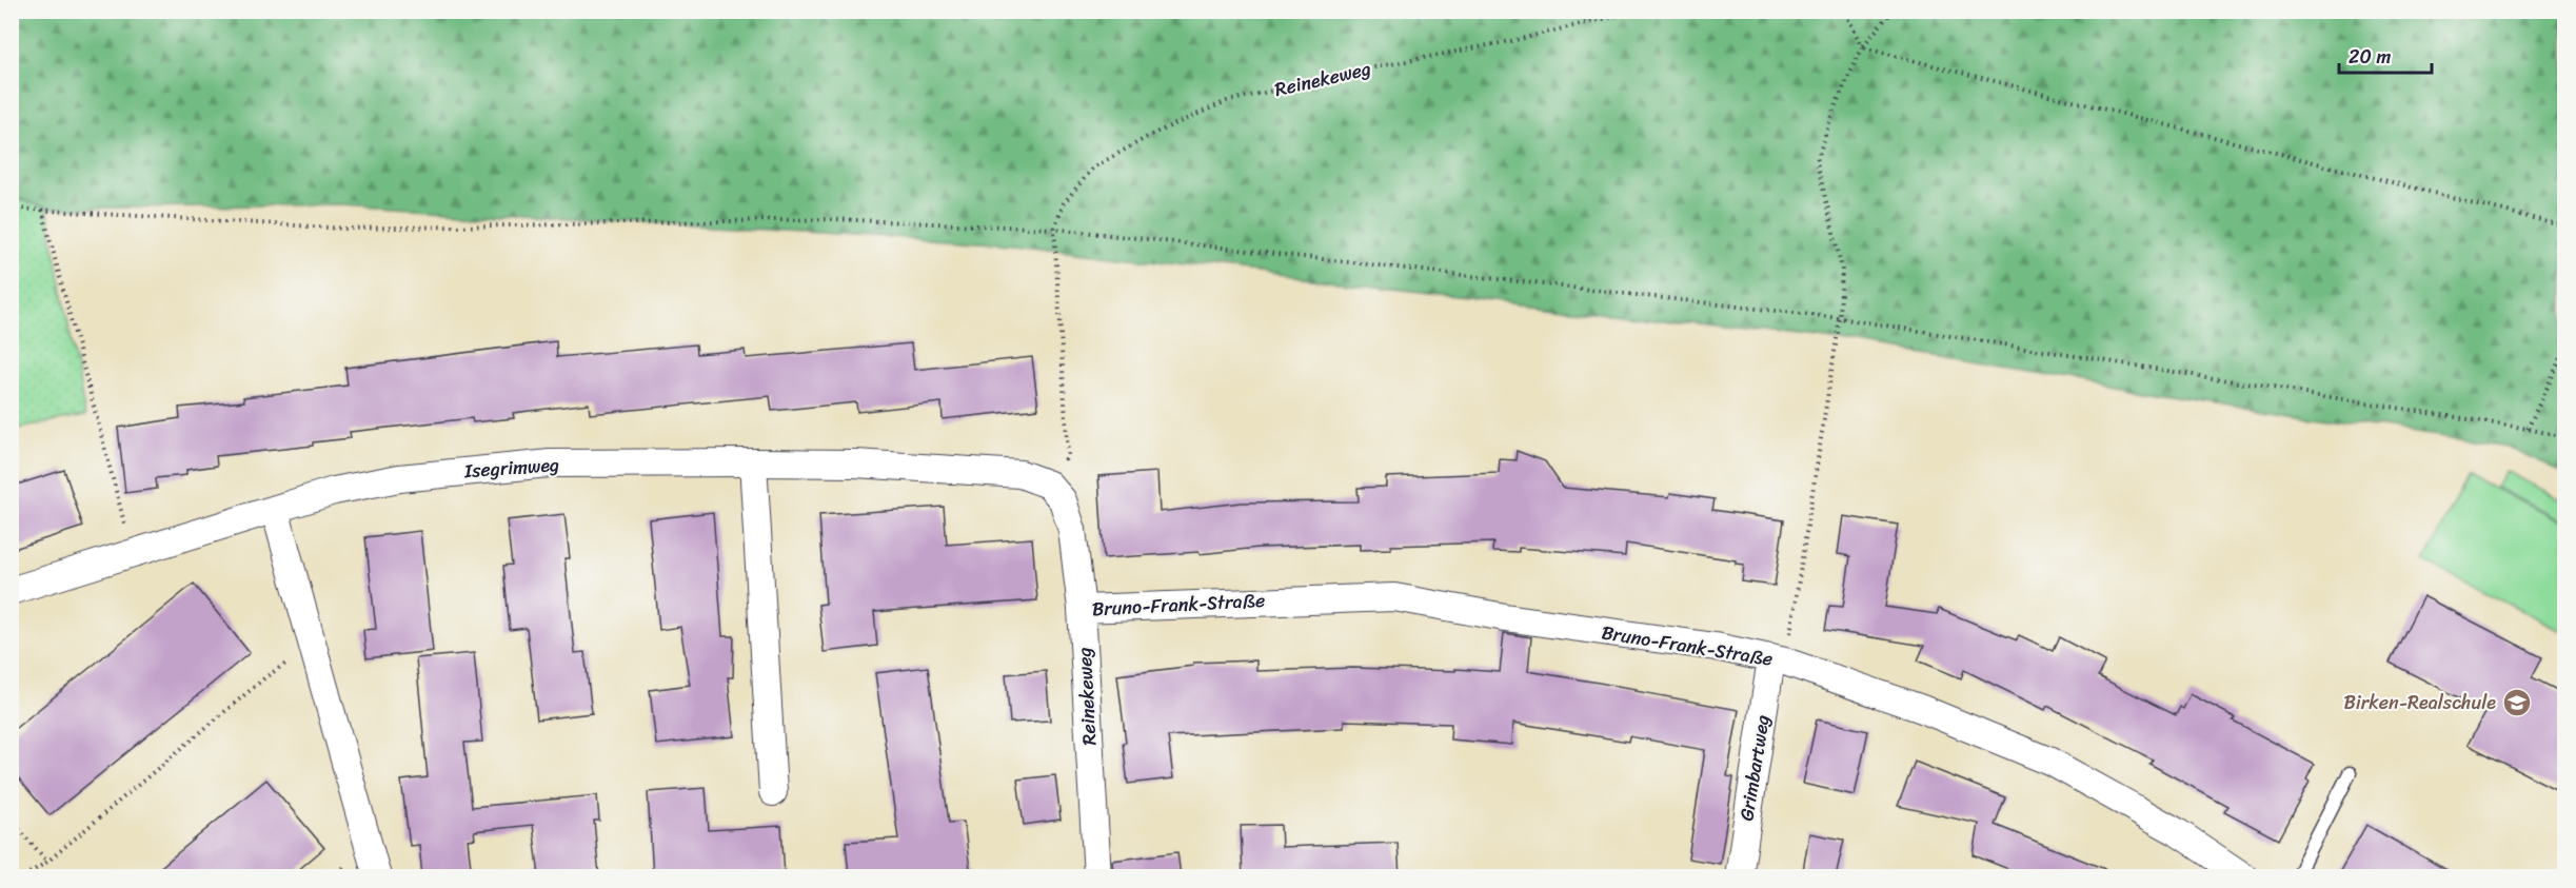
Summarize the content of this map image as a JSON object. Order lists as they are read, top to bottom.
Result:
{
  "streets": {
    "street": [
      "Reinekeweg",
      "Isegrimweg",
      "Bruno-Frank-Straße",
      "Grimbartweg"
    ]
  },
  "crossings": [
    ["Reinekeweg", "Isegrimweg"],
    ["Reinekeweg", "Bruno-Frank-Straße"],
    ["Bruno-Frank-Straße", "Grimbartweg"]
  ],
  "places": {
    "school or university": ["Birken-Realschule"]
  },
  "scale_bar": "20 m"
}
